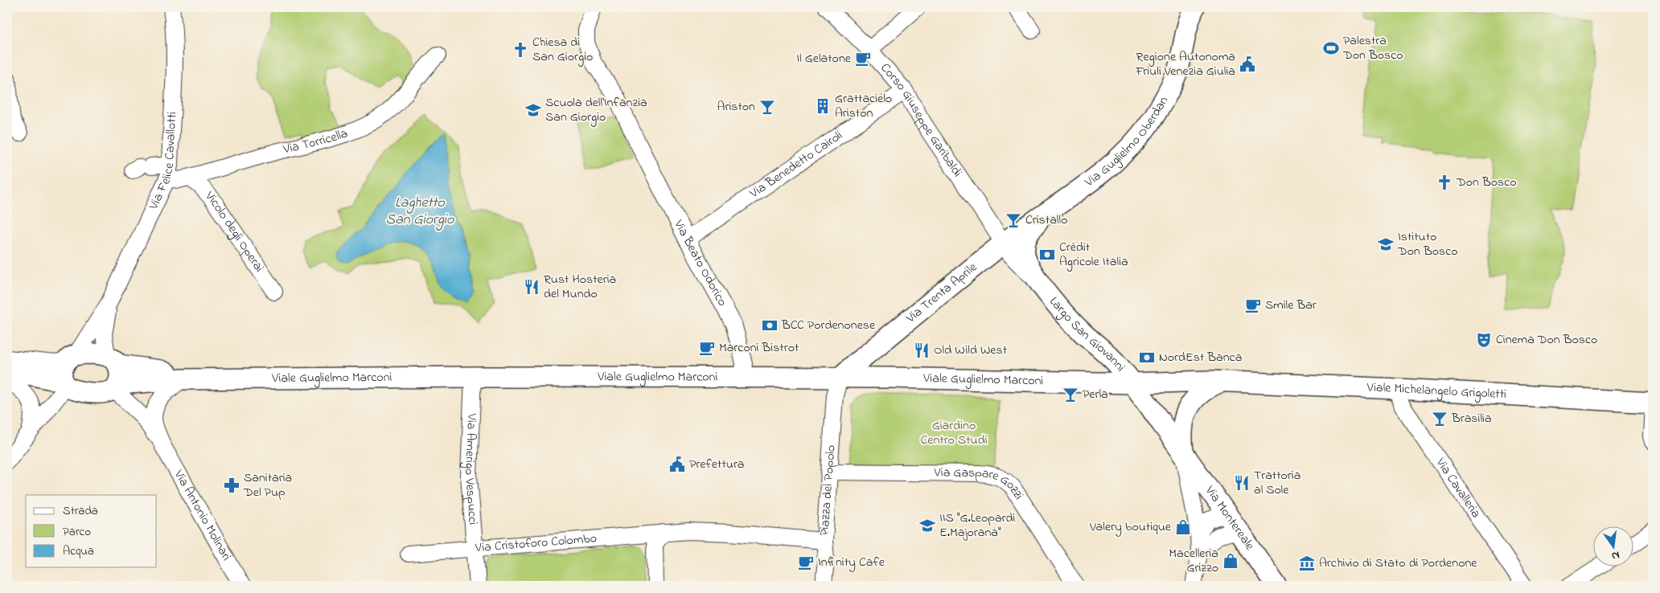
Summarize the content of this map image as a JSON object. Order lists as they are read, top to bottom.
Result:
{
  "streets": {
    "main road": [
      "Via Guglielmo Oberdan",
      "Via Trenta Aprile",
      "Largo San Giovanni",
      "Viale Guglielmo Marconi",
      "Viale Michelangelo Grigoletti",
      "Via Montereale"
    ],
    "street": [
      "Corso Giuseppe Garibaldi",
      "Via Torricella",
      "Via Felice Cavallotti",
      "Via Benedetto Cairoli",
      "Vicolo degli Operai",
      "Via Beato Odorico",
      "Via Amerigo Vespucci",
      "Via Gaspare Gozzi",
      "Via Cavalleria",
      "Piazza del Popolo",
      "Via Antonio Molinari",
      "Via Cristoforo Colombo"
    ]
  },
  "crossings": [
    ["Corso Giuseppe Garibaldi", "Via Benedetto Cairoli"],
    ["Corso Giuseppe Garibaldi", "Via Trenta Aprile"],
    ["Corso Giuseppe Garibaldi", "Largo San Giovanni"],
    ["Via Guglielmo Oberdan", "Via Trenta Aprile"],
    ["Via Guglielmo Oberdan", "Largo San Giovanni"],
    ["Via Torricella", "Via Felice Cavallotti"],
    ["Via Torricella", "Vicolo degli Operai"],
    ["Via Felice Cavallotti", "Via Antonio Molinari"],
    ["Via Benedetto Cairoli", "Via Beato Odorico"],
    ["Via Beato Odorico", "Viale Guglielmo Marconi"],
    ["Via Trenta Aprile", "Largo San Giovanni"],
    ["Via Trenta Aprile", "Viale Guglielmo Marconi"],
    ["Via Trenta Aprile", "Piazza del Popolo"],
    ["Largo San Giovanni", "Viale Guglielmo Marconi"],
    ["Largo San Giovanni", "Viale Michelangelo Grigoletti"],
    ["Largo San Giovanni", "Via Montereale"],
    ["Viale Guglielmo Marconi", "Via Amerigo Vespucci"],
    ["Viale Guglielmo Marconi", "Piazza del Popolo"],
    ["Viale Guglielmo Marconi", "Via Antonio Molinari"],
    ["Viale Michelangelo Grigoletti", "Via Cavalleria"],
    ["Via Amerigo Vespucci", "Via Cristoforo Colombo"],
    ["Via Gaspare Gozzi", "Piazza del Popolo"],
    ["Piazza del Popolo", "Via Cristoforo Colombo"]
  ],
  "water": ["Laghetto San Giorgio"],
  "parks": ["Giardino Centro Studi"],
  "places": {
    "sports": ["Palestra Don Bosco"],
    "church": ["Chiesa di San Giorgio", "Don Bosco"],
    "cafe": [
      "Il Gelatone",
      "Smile Bar",
      "Marconi Bistrot",
      "Infinity Cafe"
    ],
    "public building": ["Regione Autonoma Friuli Venezia Giulia", "Prefettura"],
    "building": ["Grattacielo Ariston"],
    "bar": [
      "Ariston",
      "Cristallo",
      "Perla",
      "Brasilia"
    ],
    "school or university": ["Scuola dell'Infanzia San Giorgio", "Istituto Don Bosco", "IIS \"G.Leopardi E.Majorana\""],
    "bank": ["Crédit Agricole Italia", "BCC Pordenonese", "NordEst Banca"],
    "restaurant": ["Rust Hosteria del Mundo", "Old Wild West", "Trattoria al Sole"],
    "theatre": ["Cinema Don Bosco"],
    "pharmacy": ["Sanitaria Del Pup"],
    "shop": ["Valery boutique", "Macelleria Grizzo"],
    "museum": ["Archivio di Stato di Pordenone"]
  },
  "legend": ["Strada", "Parco", "Acqua"],
  "north": "bottom"
}
